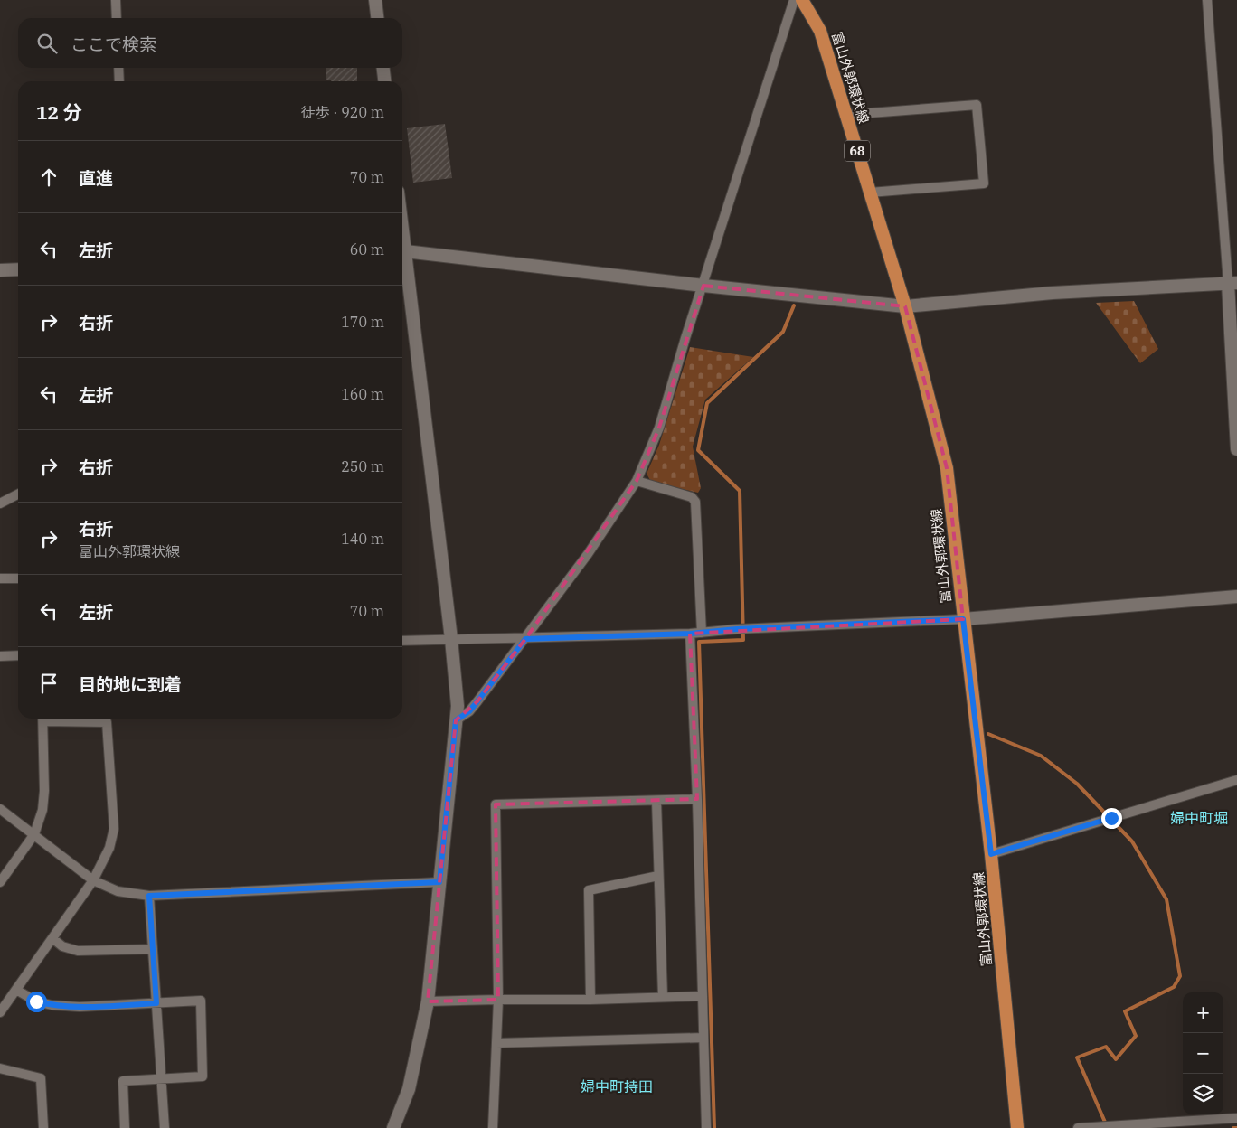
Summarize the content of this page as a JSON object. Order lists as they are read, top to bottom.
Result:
{
  "streets": {
    "main road": ["富山外郭環状線", "68"]
  },
  "districts": ["婦中町堀", "婦中町持田"],
  "page": {
    "search": "ここで検索",
    "heading": ["12 分", "徒歩 · 920 m"],
    "list": [
      ["直進", "70 m"],
      ["左折", "60 m"],
      ["右折", "170 m"],
      ["左折", "160 m"],
      ["右折", "250 m"],
      ["右折", "富山外郭環状線", "140 m"],
      ["左折", "70 m"],
      "目的地に到着"
    ],
    "map_buttons": ["+", "−"]
  }
}
